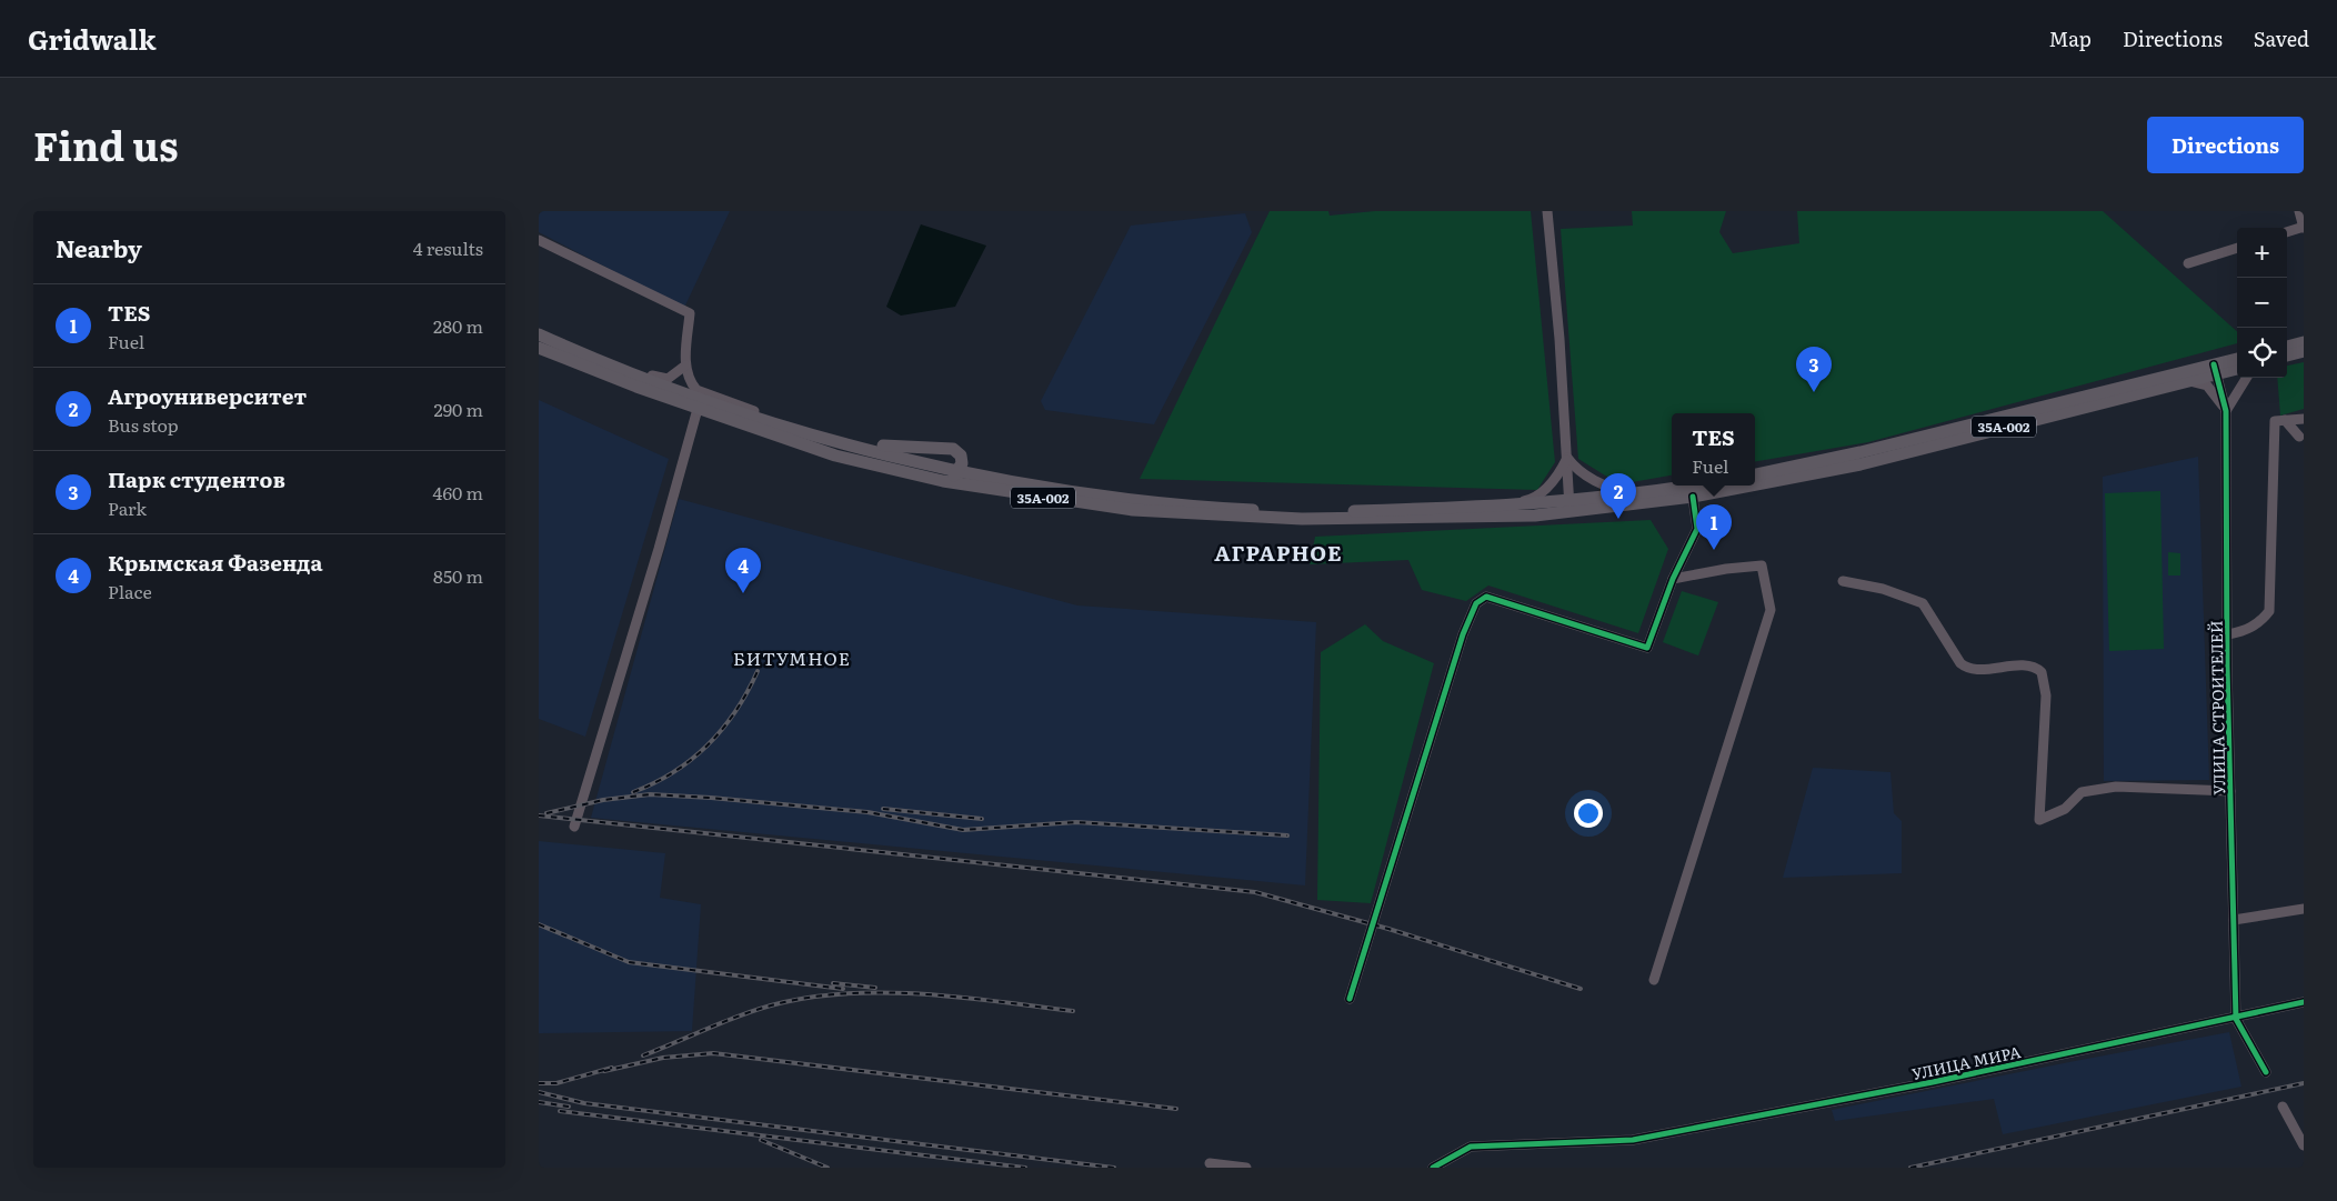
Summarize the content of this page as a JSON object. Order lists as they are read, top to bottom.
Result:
{
  "streets": {
    "main road": ["35А-002"],
    "street": ["УЛИЦА СТРОИТЕЛЕЙ", "УЛИЦА МИРА"]
  },
  "crossings": [
    ["35А-002", "УЛИЦА СТРОИТЕЛЕЙ"],
    ["УЛИЦА СТРОИТЕЛЕЙ", "УЛИЦА МИРА"]
  ],
  "districts": ["АГРАРНОЕ", "БИТУМНОЕ"],
  "page": {
    "header": "Gridwalk",
    "nav": ["Map", "Directions", "Saved"],
    "title": "Find us",
    "buttons": "Directions",
    "heading": ["Nearby", "4 results"],
    "map_buttons": ["+", "−"],
    "list": [
      {
        "mark": "1",
        "name": "TES",
        "note": "Fuel",
        "value": "280 m"
      },
      {
        "mark": "2",
        "name": "Агроуниверситет",
        "note": "Bus stop",
        "value": "290 m"
      },
      {
        "mark": "3",
        "name": "Парк студентов",
        "note": "Park",
        "value": "460 m"
      },
      {
        "mark": "4",
        "name": "Крымская Фазенда",
        "note": "Place",
        "value": "850 m"
      }
    ],
    "pins": [
      "3",
      "2",
      "1",
      "4"
    ],
    "popup": ["TES", "Fuel"]
  }
}
